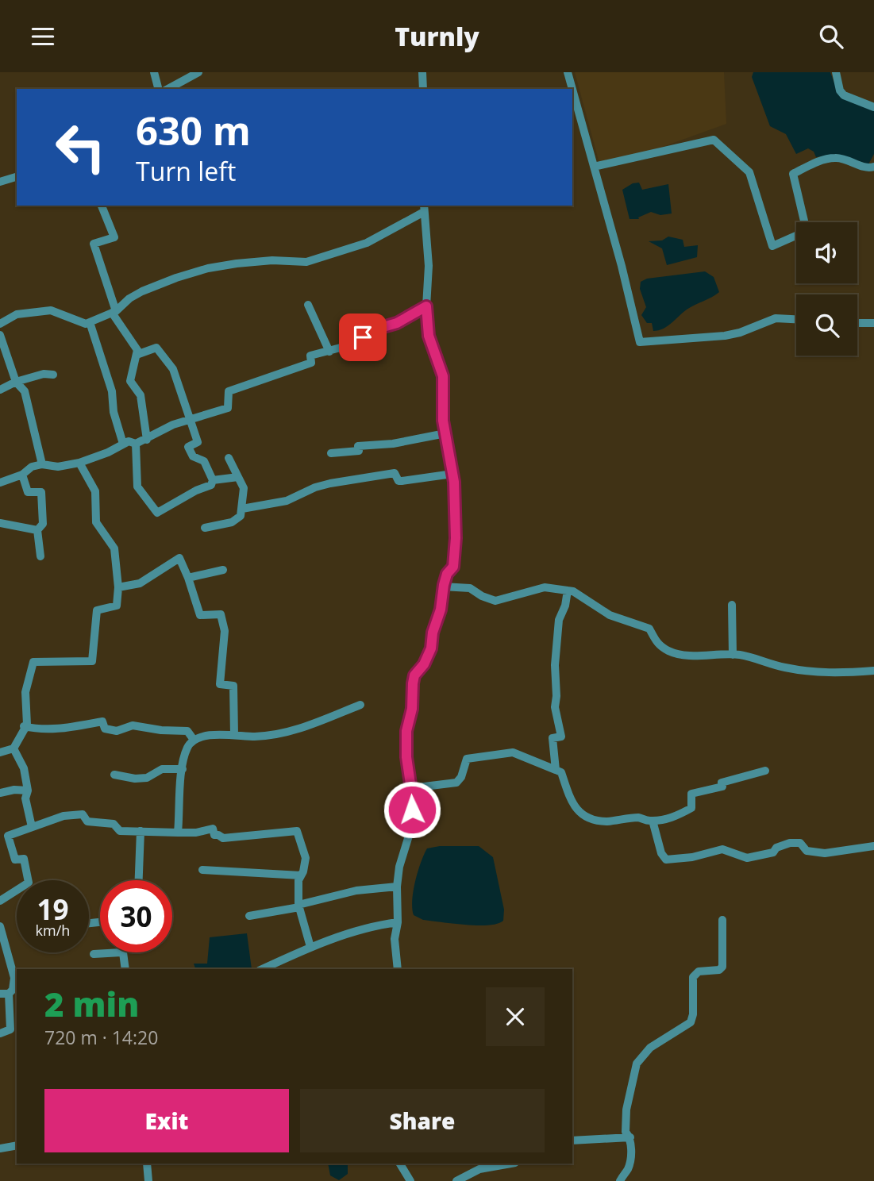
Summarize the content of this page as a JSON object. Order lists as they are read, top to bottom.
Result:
{
  "page": {
    "header": "Turnly",
    "turn": ["630 m", "Turn left"],
    "speed": "19 km/h",
    "limit": "30",
    "heading": ["2 min", "720 m · 14:20"],
    "buttons": ["Exit", "Share"]
  }
}
